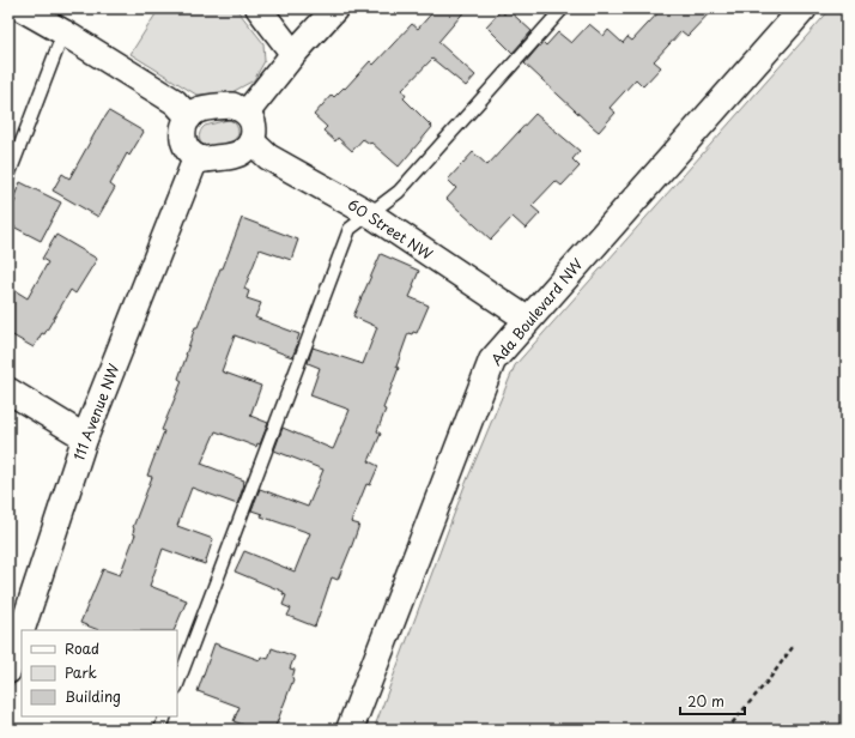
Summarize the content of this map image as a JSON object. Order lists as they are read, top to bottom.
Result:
{
  "streets": {
    "street": ["60 Street NW", "Ada Boulevard NW", "111 Avenue NW"]
  },
  "crossings": [
    ["60 Street NW", "Ada Boulevard NW"],
    ["60 Street NW", "111 Avenue NW"]
  ],
  "legend": ["Road", "Park", "Building"],
  "scale_bar": "20 m"
}
